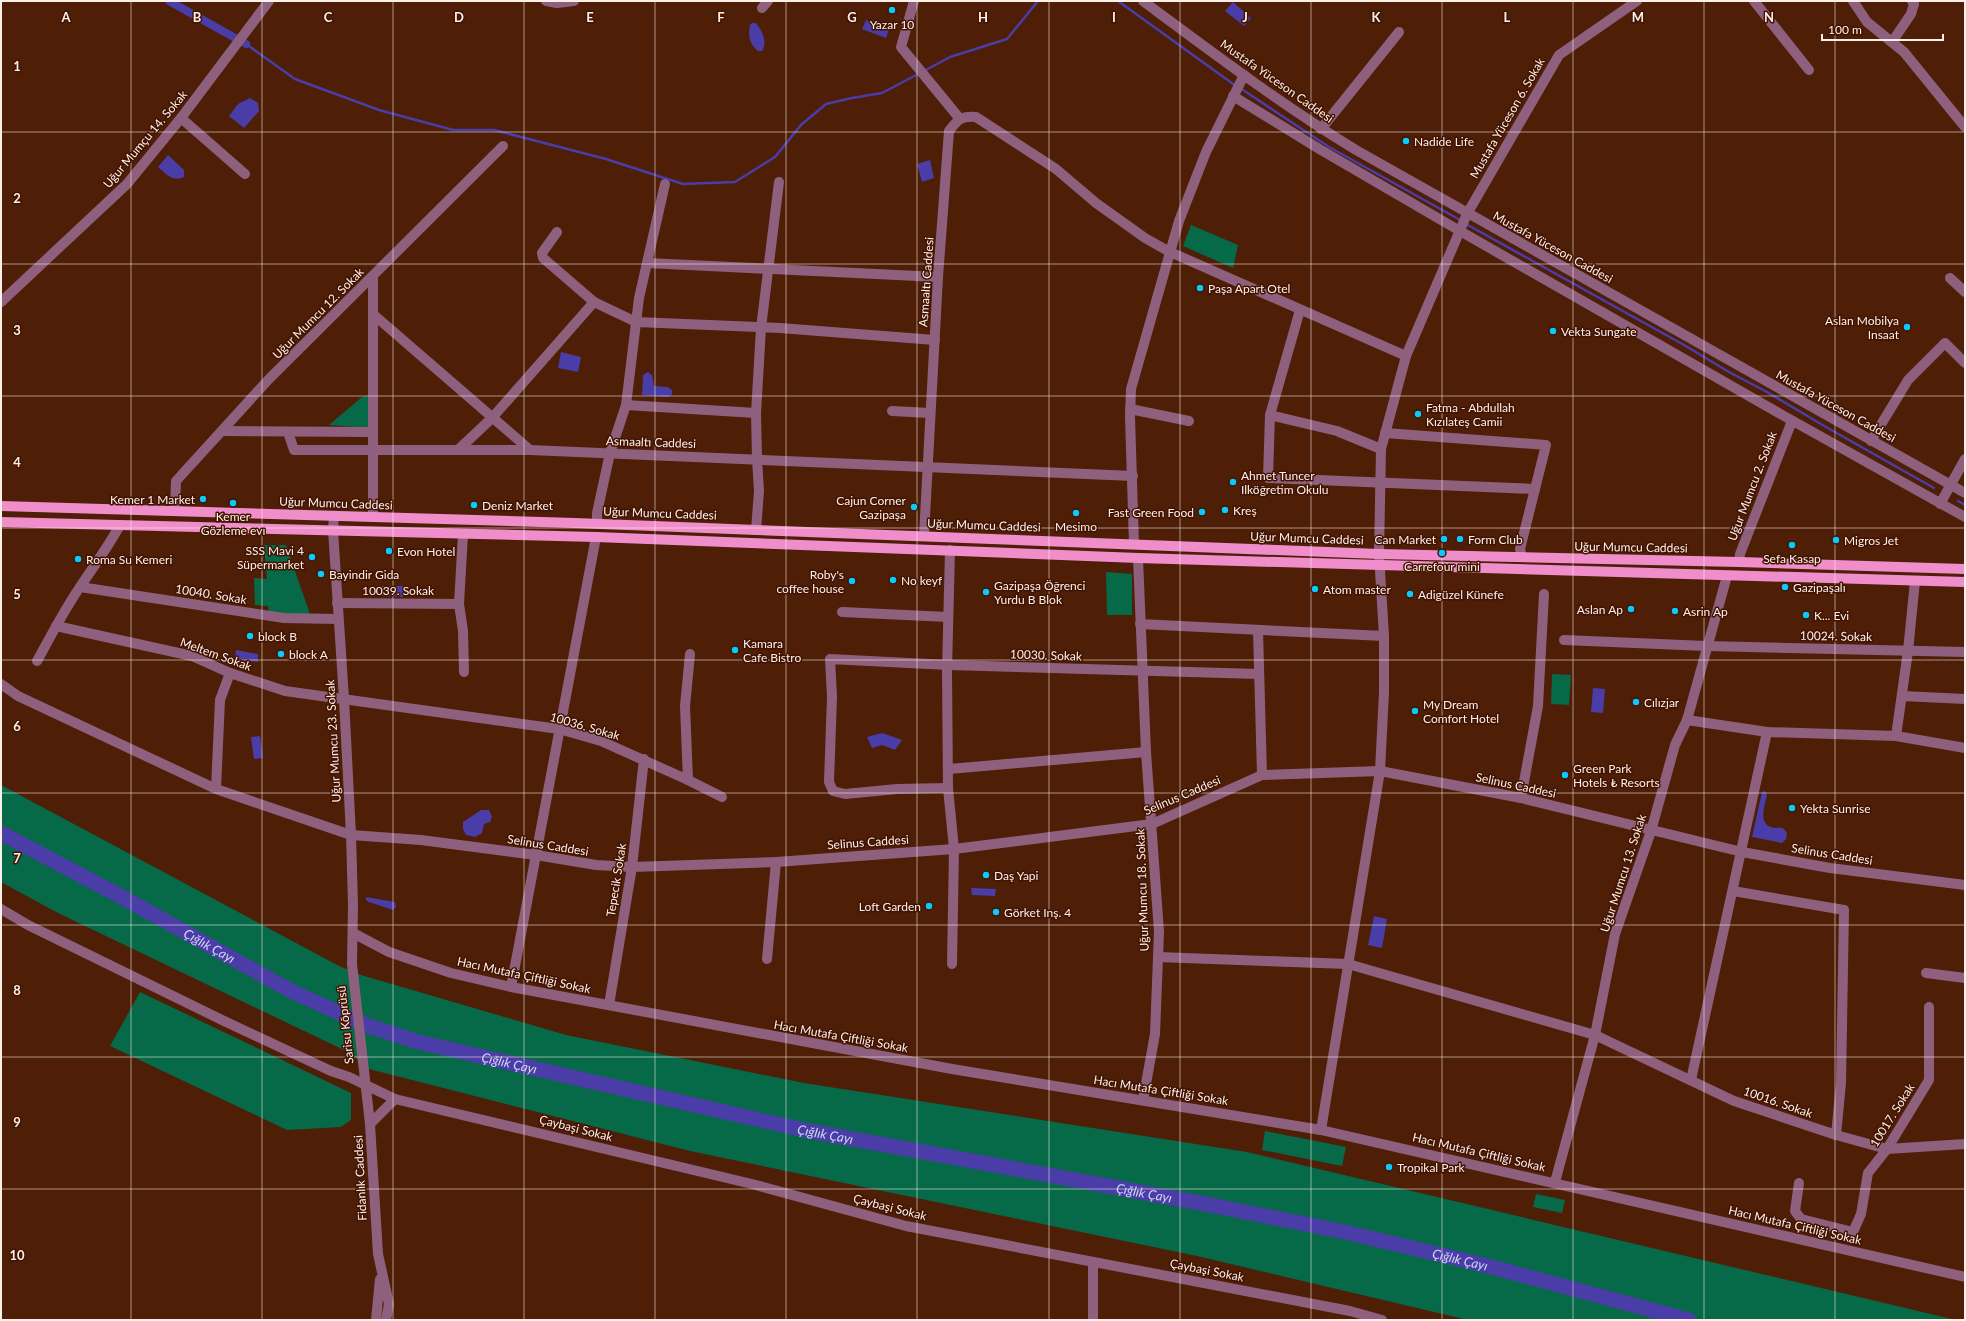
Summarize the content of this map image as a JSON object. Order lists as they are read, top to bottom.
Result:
{
  "streets": {
    "main road": ["Uğur Mumcu Caddesi"],
    "street": [
      "Mustafa Yüceson Caddesi",
      "Mustafa Yüceson 6. Sokak",
      "Uğur Mumçu 14. Sokak",
      "Asmaaltı Caddesi",
      "Uğur Mumcu 12. Sokak",
      "Uğur Mumcu 2. Sokak",
      "10039. Sokak",
      "10040. Sokak",
      "10024. Sokak",
      "Meltem Sokak",
      "10030. Sokak",
      "10036. Sokak",
      "Uğur Mumcu 23. Sokak",
      "Selinus Caddesi",
      "Uğur Mumcu 13. Sokak",
      "Tepecik Sokak",
      "Uğur Mumcu 18. Sokak",
      "Hacı Mutafa Çiftliği Sokak",
      "Sarisu Kōprüsü",
      "10016. Sokak",
      "10017. Sokak",
      "Çaybaşi Sokak",
      "Fidanlık Caddesi"
    ]
  },
  "crossings": [
    ["Mustafa Yüceson Caddesi", "Mustafa Yüceson 6. Sokak"],
    ["Mustafa Yüceson Caddesi", "Uğur Mumcu 2. Sokak"],
    ["Mustafa Yüceson 6. Sokak", "Uğur Mumcu Caddesi"],
    ["Mustafa Yüceson 6. Sokak", "Selinus Caddesi"],
    ["Mustafa Yüceson 6. Sokak", "Hacı Mutafa Çiftliği Sokak"],
    ["Mustafa Yüceson 6. Sokak", "10016. Sokak"],
    ["Asmaaltı Caddesi", "Uğur Mumcu Caddesi"],
    ["Uğur Mumcu 12. Sokak", "Uğur Mumcu Caddesi"],
    ["Uğur Mumcu 2. Sokak", "Uğur Mumcu Caddesi"],
    ["Uğur Mumcu Caddesi", "Uğur Mumcu 23. Sokak"],
    ["10039. Sokak", "Uğur Mumcu 23. Sokak"],
    ["10040. Sokak", "Uğur Mumcu 23. Sokak"],
    ["10024. Sokak", "Uğur Mumcu 13. Sokak"],
    ["Meltem Sokak", "10036. Sokak"],
    ["Meltem Sokak", "Uğur Mumcu 23. Sokak"],
    ["10030. Sokak", "Uğur Mumcu 18. Sokak"],
    ["10036. Sokak", "Uğur Mumcu 23. Sokak"],
    ["10036. Sokak", "Tepecik Sokak"],
    ["Uğur Mumcu 23. Sokak", "Selinus Caddesi"],
    ["Uğur Mumcu 23. Sokak", "Hacı Mutafa Çiftliği Sokak"],
    ["Uğur Mumcu 23. Sokak", "Sarisu Kōprüsü"],
    ["Selinus Caddesi", "Uğur Mumcu 13. Sokak"],
    ["Selinus Caddesi", "Tepecik Sokak"],
    ["Selinus Caddesi", "Uğur Mumcu 18. Sokak"],
    ["Uğur Mumcu 13. Sokak", "Hacı Mutafa Çiftliği Sokak"],
    ["Uğur Mumcu 13. Sokak", "10016. Sokak"],
    ["Tepecik Sokak", "Hacı Mutafa Çiftliği Sokak"],
    ["Uğur Mumcu 18. Sokak", "Hacı Mutafa Çiftliği Sokak"],
    ["Uğur Mumcu 18. Sokak", "10016. Sokak"],
    ["Sarisu Kōprüsü", "Çaybaşi Sokak"],
    ["Sarisu Kōprüsü", "Fidanlık Caddesi"],
    ["10016. Sokak", "10017. Sokak"],
    ["Çaybaşi Sokak", "Fidanlık Caddesi"]
  ],
  "water": ["Çığlık Çayı"],
  "places": [
    "Yazar 10",
    "Nadide Life",
    "Paşa Apart Otel",
    "Aslan Mobilya Insaat",
    "Vekta Sungate",
    "Fatma - Abdullah Kızılateş Camii",
    "Ahmet Tuncer Ilköğretim Okulu",
    "Kemer 1 Market",
    "Kemer Gözleme evı",
    "Deniz Market",
    "Cajun Corner Gazipaşa",
    "Kreş",
    "Fast Green Food",
    "Mesimo",
    "Can Market",
    "Form Club",
    "Migros Jet",
    "Sefa Kasap",
    "Evon Hotel",
    "Carrefour mini",
    "SSS Mavi 4 Süpermarket",
    "Roma Su Kemeri",
    "Bayindir Gida",
    "No keyf",
    "Roby's coffee house",
    "Gazipaşalı",
    "Atom master",
    "Gazipaşa Öğrenci Yurdu B Blok",
    "Adigüzel Künefe",
    "Aslan Ap",
    "Asrin Ap",
    "K... Evi",
    "block B",
    "Kamara Cafe Bistro",
    "block A",
    "Cılızjar",
    "My Dream Comfort Hotel",
    "Green Park Hotels ₺ Resorts",
    "Yekta Sunrise",
    "Daş Yapi",
    "Loft Garden",
    "Görket Inş. 4",
    "Tropikal Park"
  ],
  "scale_bar": "100 m",
  "grid": {
    "columns": [
      "A",
      "B",
      "C",
      "D",
      "E",
      "F",
      "G",
      "H",
      "I",
      "J",
      "K",
      "L",
      "M",
      "N"
    ],
    "rows": [
      "1",
      "2",
      "3",
      "4",
      "5",
      "6",
      "7",
      "8",
      "9",
      "10"
    ]
  }
}
